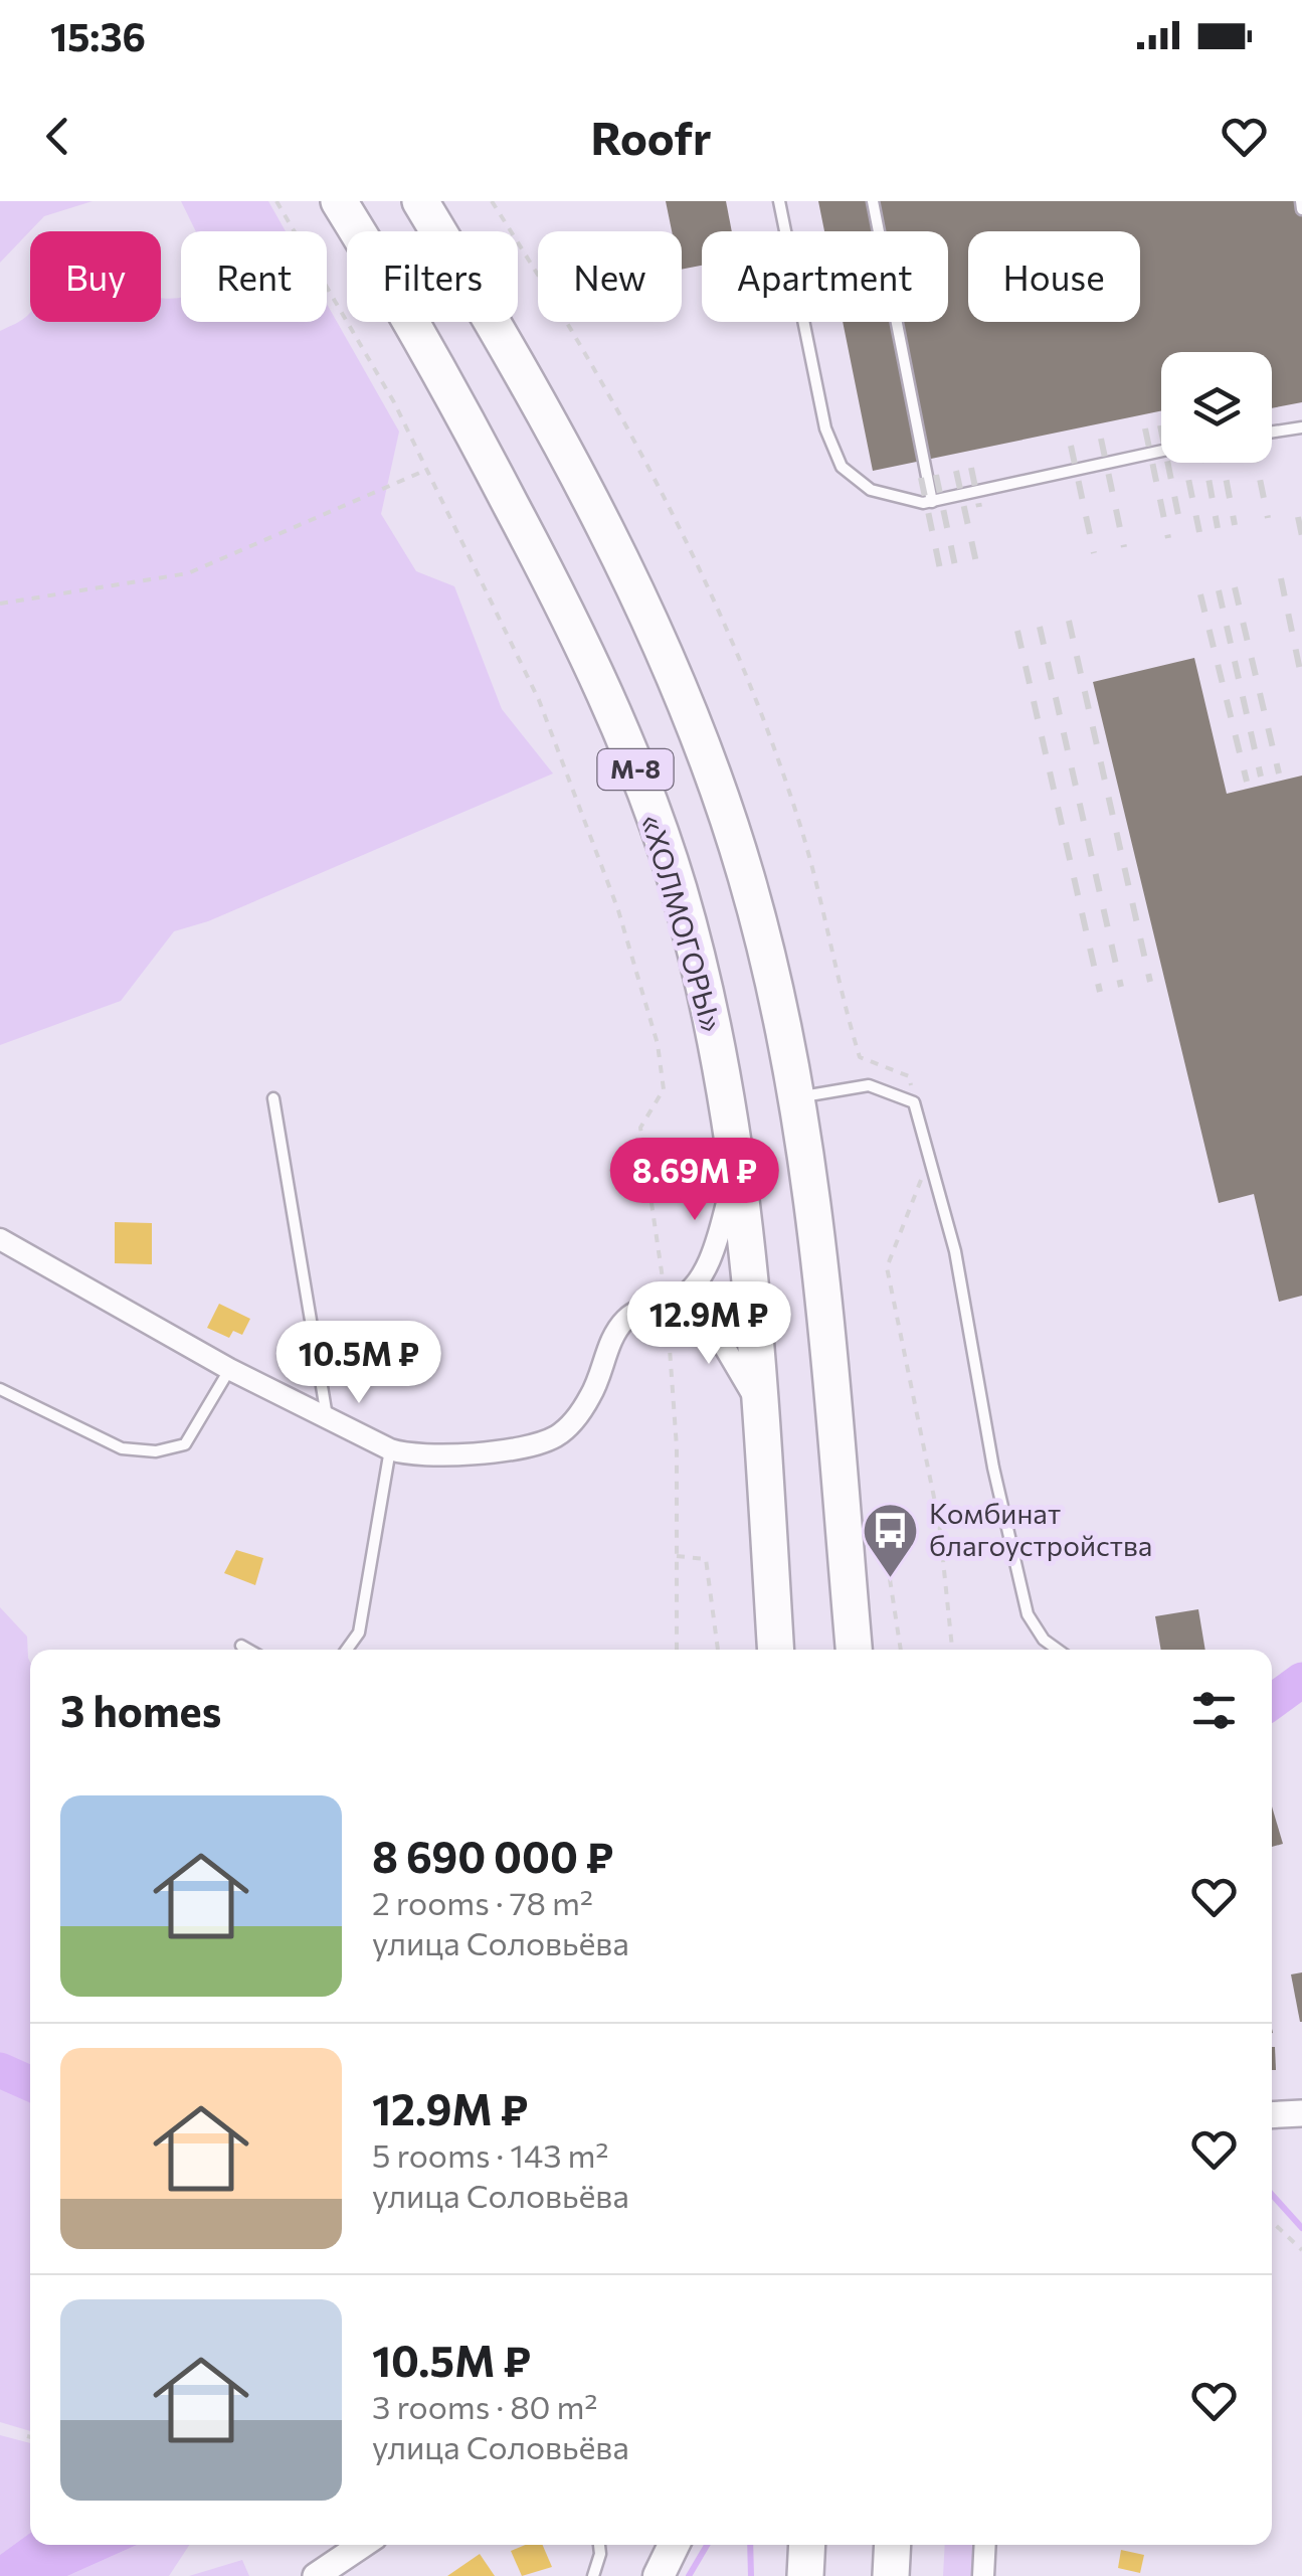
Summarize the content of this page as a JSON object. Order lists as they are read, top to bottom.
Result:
{
  "streets": {
    "highway": ["М-8", "«ХОЛМОГОРЫ»"]
  },
  "places": {
    "bus stop": ["Комбинат благоустройства"]
  },
  "page": {
    "status": "15:36",
    "header": "Roofr",
    "chip": [
      "Buy",
      "Rent",
      "Filters",
      "New",
      "Apartment",
      "House"
    ],
    "price": ["8.69M ₽", "12.9M ₽", "10.5M ₽"],
    "heading": "3 homes",
    "list": [
      {
        "name": "8 690 000 ₽",
        "note": "2 rooms · 78 m² · улица Соловьёва"
      },
      {
        "name": "12.9M ₽",
        "note": "5 rooms · 143 m² · улица Соловьёва"
      },
      {
        "name": "10.5M ₽",
        "note": "3 rooms · 80 m² · улица Соловьёва"
      }
    ]
  }
}
